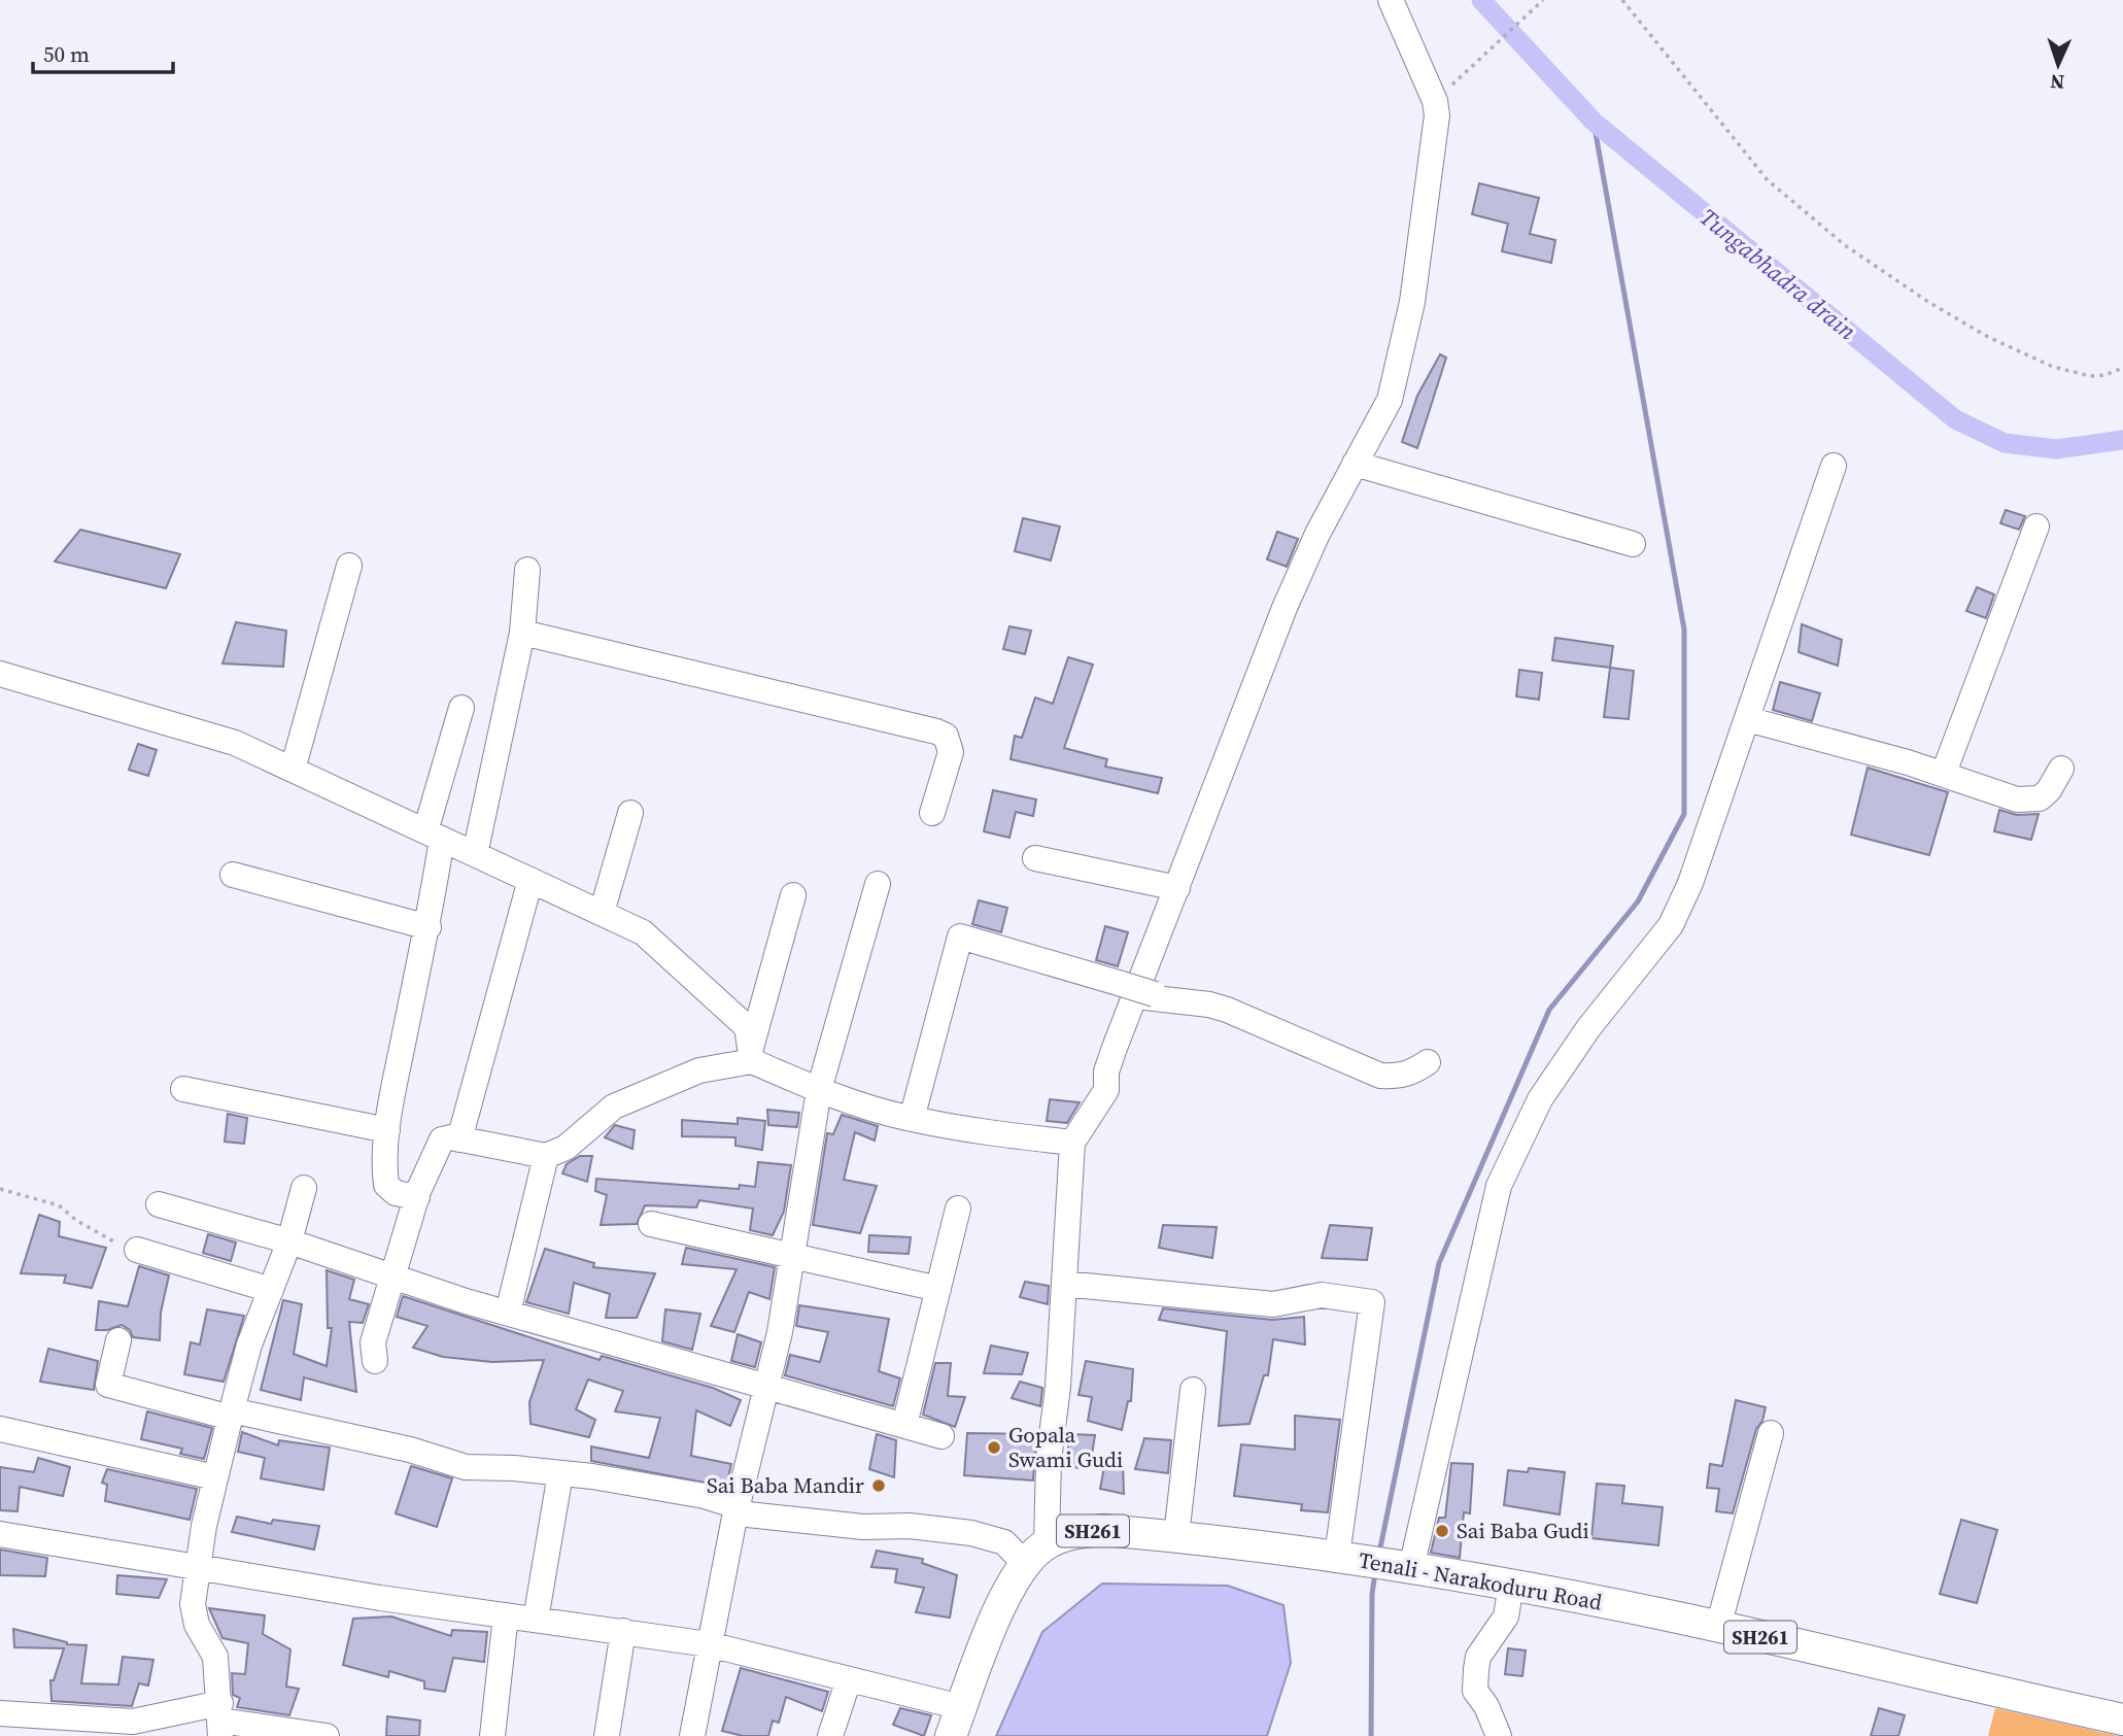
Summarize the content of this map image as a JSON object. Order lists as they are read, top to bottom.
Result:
{
  "streets": {
    "main road": ["SH261", "Tenali - Narakoduru Road"]
  },
  "crossings": [
    ["SH261", "Tenali - Narakoduru Road"]
  ],
  "water": ["Tungabhadra drain"],
  "places": ["Gopala Swami Gudi", "Sai Baba Mandir", "Sai Baba Gudi"],
  "scale_bar": "50 m",
  "north": "bottom"
}
